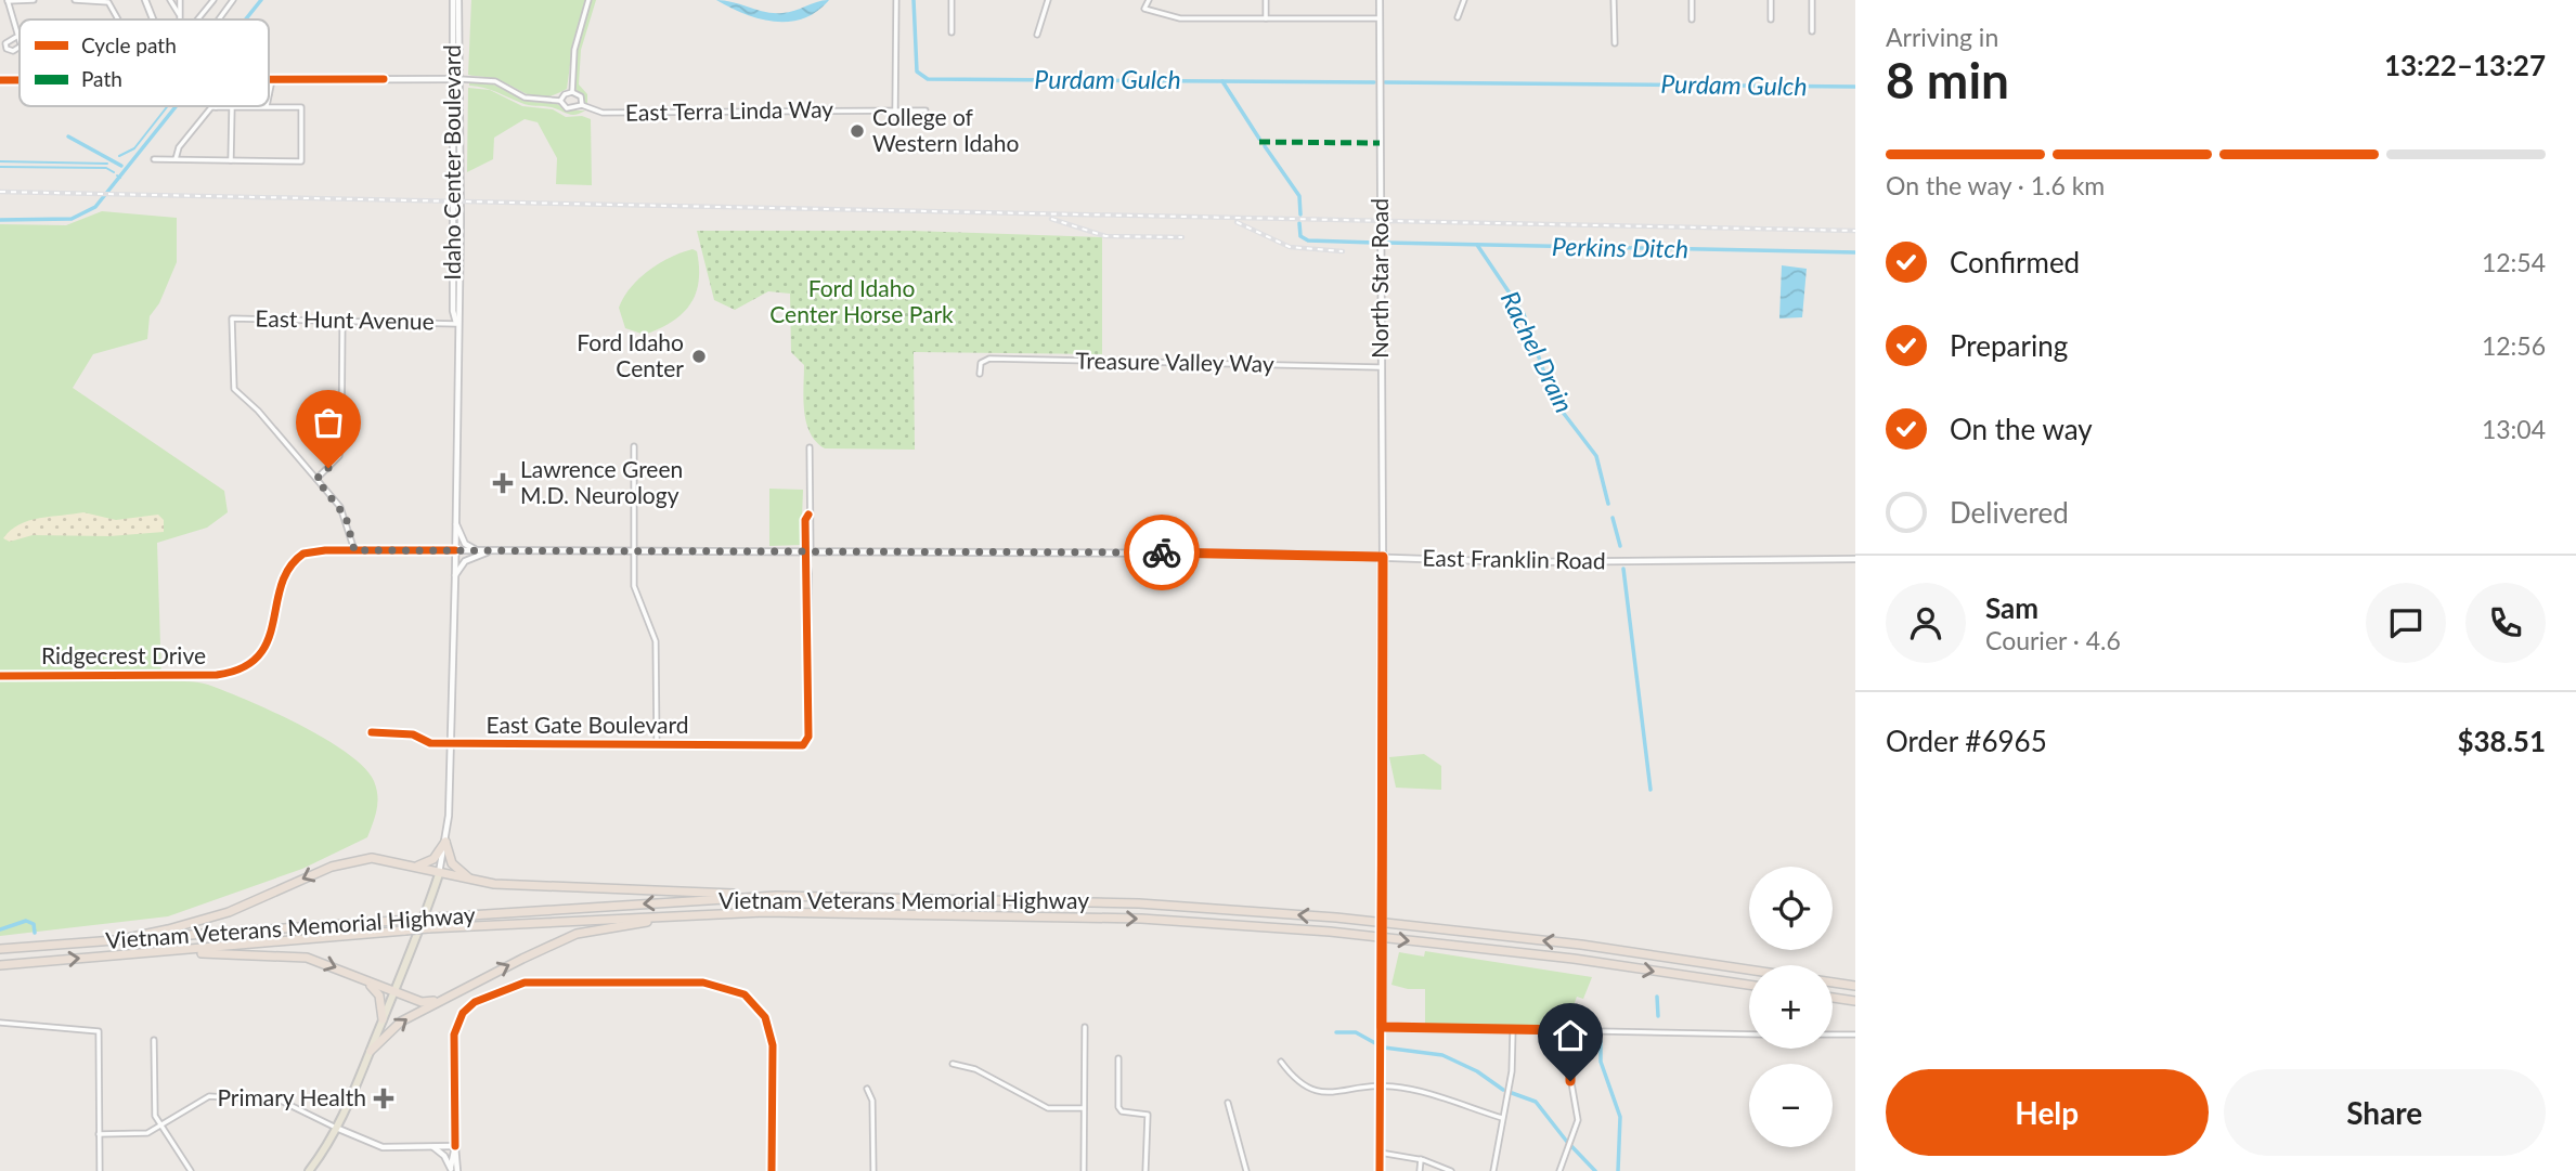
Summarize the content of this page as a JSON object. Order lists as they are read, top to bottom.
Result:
{
  "streets": {
    "highway": ["Vietnam Veterans Memorial Highway"],
    "main road": [
      "Idaho Center Boulevard",
      "North Star Road",
      "East Franklin Road",
      "East Gate Boulevard"
    ],
    "street": [
      "East Terra Linda Way",
      "East Hunt Avenue",
      "Treasure Valley Way",
      "Ridgecrest Drive"
    ]
  },
  "crossings": [
    ["Idaho Center Boulevard", "East Hunt Avenue"],
    ["Idaho Center Boulevard", "East Franklin Road"],
    ["Idaho Center Boulevard", "East Gate Boulevard"],
    ["North Star Road", "Treasure Valley Way"],
    ["North Star Road", "East Franklin Road"],
    ["East Franklin Road", "Ridgecrest Drive"],
    ["East Franklin Road", "East Gate Boulevard"]
  ],
  "water": ["Purdam Gulch", "Perkins Ditch", "Rachel Drain"],
  "parks": ["Ford Idaho Center Horse Park"],
  "places": {
    "other": ["College of Western Idaho", "Ford Idaho Center"],
    "health": ["Lawrence Green M.D. Neurology", "Primary Health"]
  },
  "legend": ["Cycle path", "Path"],
  "page": {
    "heading": ["8 min", "Arriving in", "13:22–13:27"],
    "panel": [
      "Sam",
      "Courier · 4.6",
      "Order #6965",
      "$38.51"
    ],
    "bar": "On the way · 1.6 km",
    "list": [
      ["Confirmed", "12:54"],
      ["Preparing", "12:56"],
      ["On the way", "13:04"],
      "Delivered"
    ],
    "map_buttons": ["+", "−"],
    "buttons": ["Help", "Share"]
  }
}
